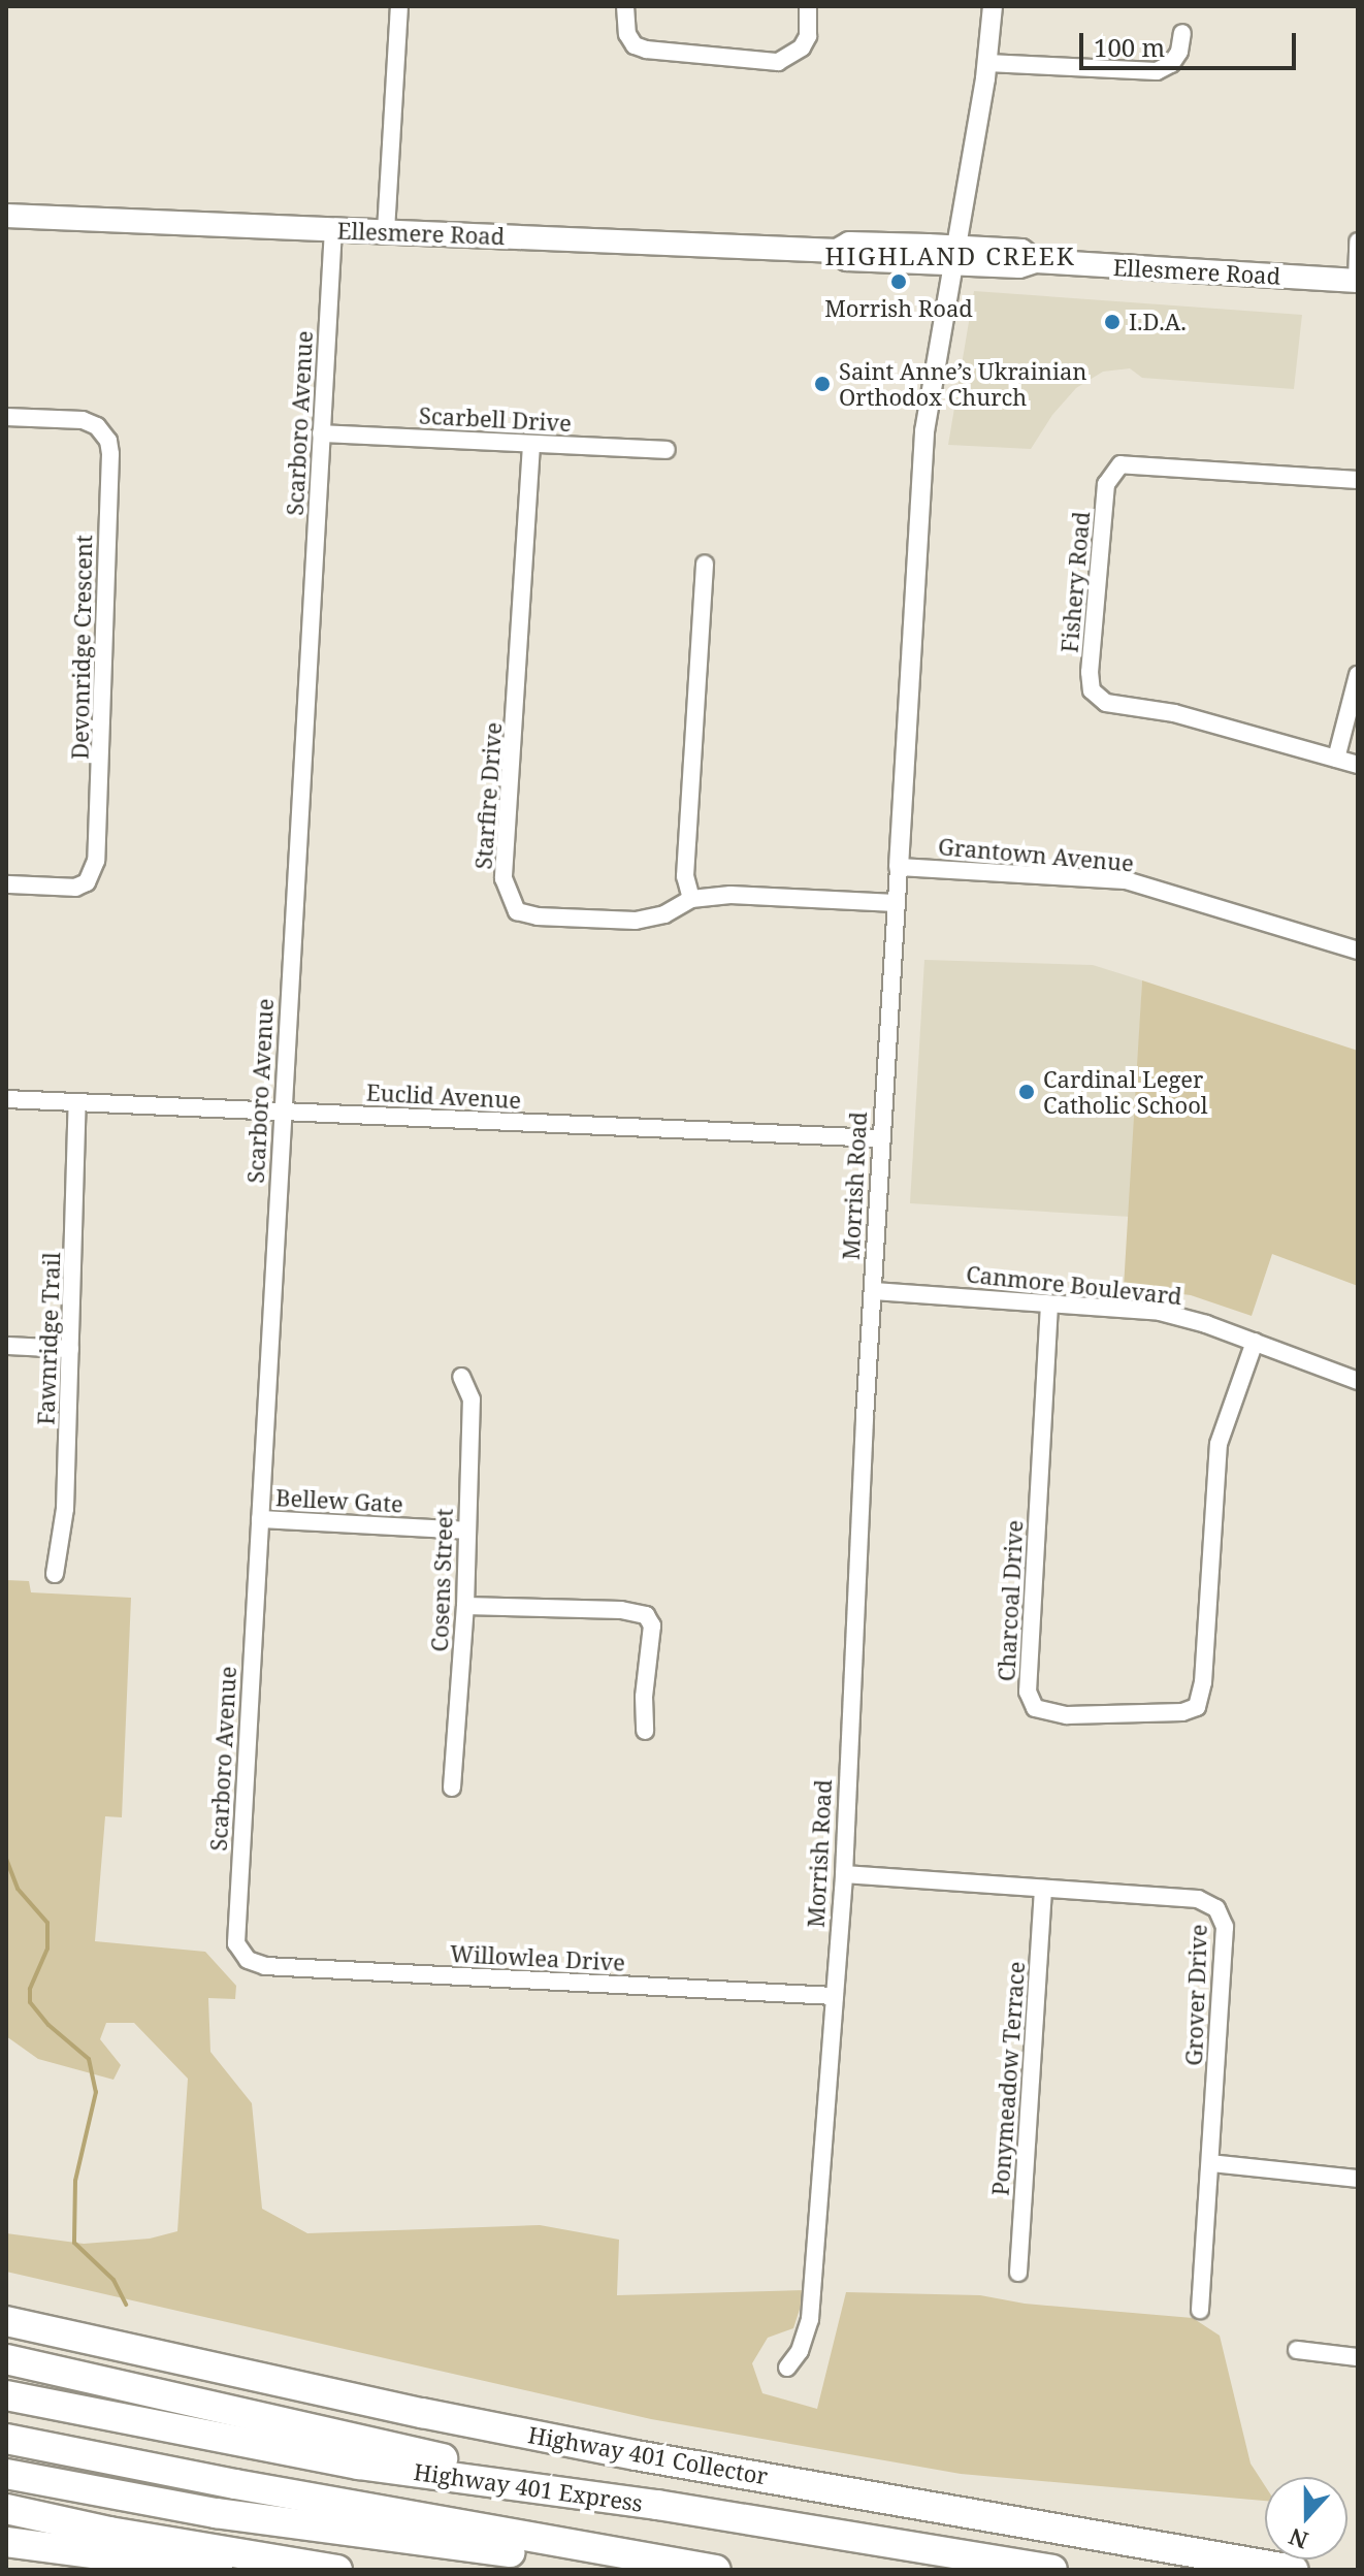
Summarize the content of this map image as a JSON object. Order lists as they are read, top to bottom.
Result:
{
  "streets": {
    "highway": ["Highway 401 Collector", "Highway 401 Express"],
    "main road": ["Ellesmere Road"],
    "street": [
      "Scarbell Drive",
      "Scarboro Avenue",
      "Fishery Road",
      "Devonridge Crescent",
      "Starfire Drive",
      "Grantown Avenue",
      "Euclid Avenue",
      "Morrish Road",
      "Canmore Boulevard",
      "Fawnridge Trail",
      "Bellew Gate",
      "Cosens Street",
      "Charcoal Drive",
      "Willowlea Drive",
      "Grover Drive",
      "Ponymeadow Terrace"
    ]
  },
  "crossings": [
    ["Ellesmere Road", "Scarboro Avenue"],
    ["Ellesmere Road", "Morrish Road"],
    ["Scarbell Drive", "Scarboro Avenue"],
    ["Scarbell Drive", "Starfire Drive"],
    ["Scarboro Avenue", "Euclid Avenue"],
    ["Scarboro Avenue", "Bellew Gate"],
    ["Scarboro Avenue", "Willowlea Drive"],
    ["Starfire Drive", "Morrish Road"],
    ["Grantown Avenue", "Morrish Road"],
    ["Euclid Avenue", "Morrish Road"],
    ["Euclid Avenue", "Fawnridge Trail"],
    ["Morrish Road", "Canmore Boulevard"],
    ["Morrish Road", "Willowlea Drive"],
    ["Morrish Road", "Grover Drive"],
    ["Canmore Boulevard", "Charcoal Drive"],
    ["Bellew Gate", "Cosens Street"],
    ["Grover Drive", "Ponymeadow Terrace"]
  ],
  "districts": ["HIGHLAND CREEK"],
  "places": [
    "Morrish Road",
    "I.D.A.",
    "Saint Anne’s Ukrainian Orthodox Church",
    "Cardinal Leger Catholic School"
  ],
  "scale_bar": "100 m",
  "north": "bottom"
}
